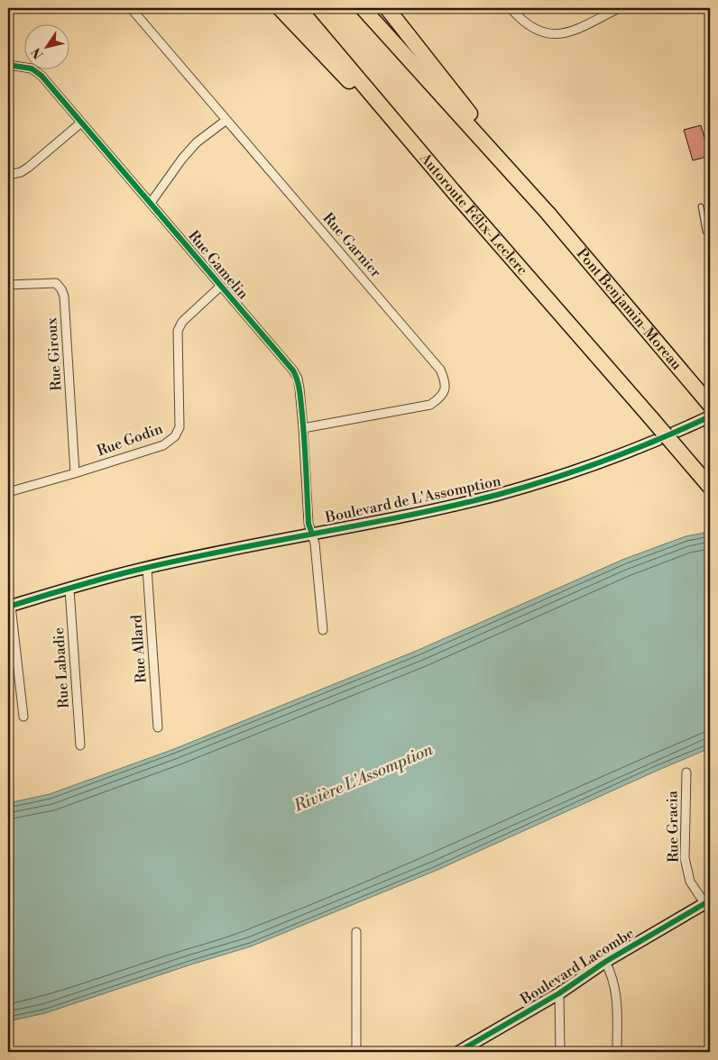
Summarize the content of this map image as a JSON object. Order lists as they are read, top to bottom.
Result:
{
  "streets": {
    "highway": ["Autoroute Félix-Leclerc", "Pont Benjamin-Moreau"],
    "street": [
      "Rue Garnier",
      "Rue Gamelin",
      "Rue Giroux",
      "Rue Godin",
      "Boulevard de L'Assomption",
      "Rue Allard",
      "Rue Labadie",
      "Rue Gracia",
      "Boulevard Lacombe"
    ]
  },
  "crossings": [
    ["Rue Garnier", "Rue Gamelin"],
    ["Rue Gamelin", "Rue Godin"],
    ["Rue Gamelin", "Boulevard de L'Assomption"],
    ["Rue Giroux", "Rue Godin"],
    ["Boulevard de L'Assomption", "Rue Allard"],
    ["Boulevard de L'Assomption", "Rue Labadie"],
    ["Rue Gracia", "Boulevard Lacombe"]
  ],
  "water": ["Rivière L'Assomption"],
  "north": "bottom left"
}
